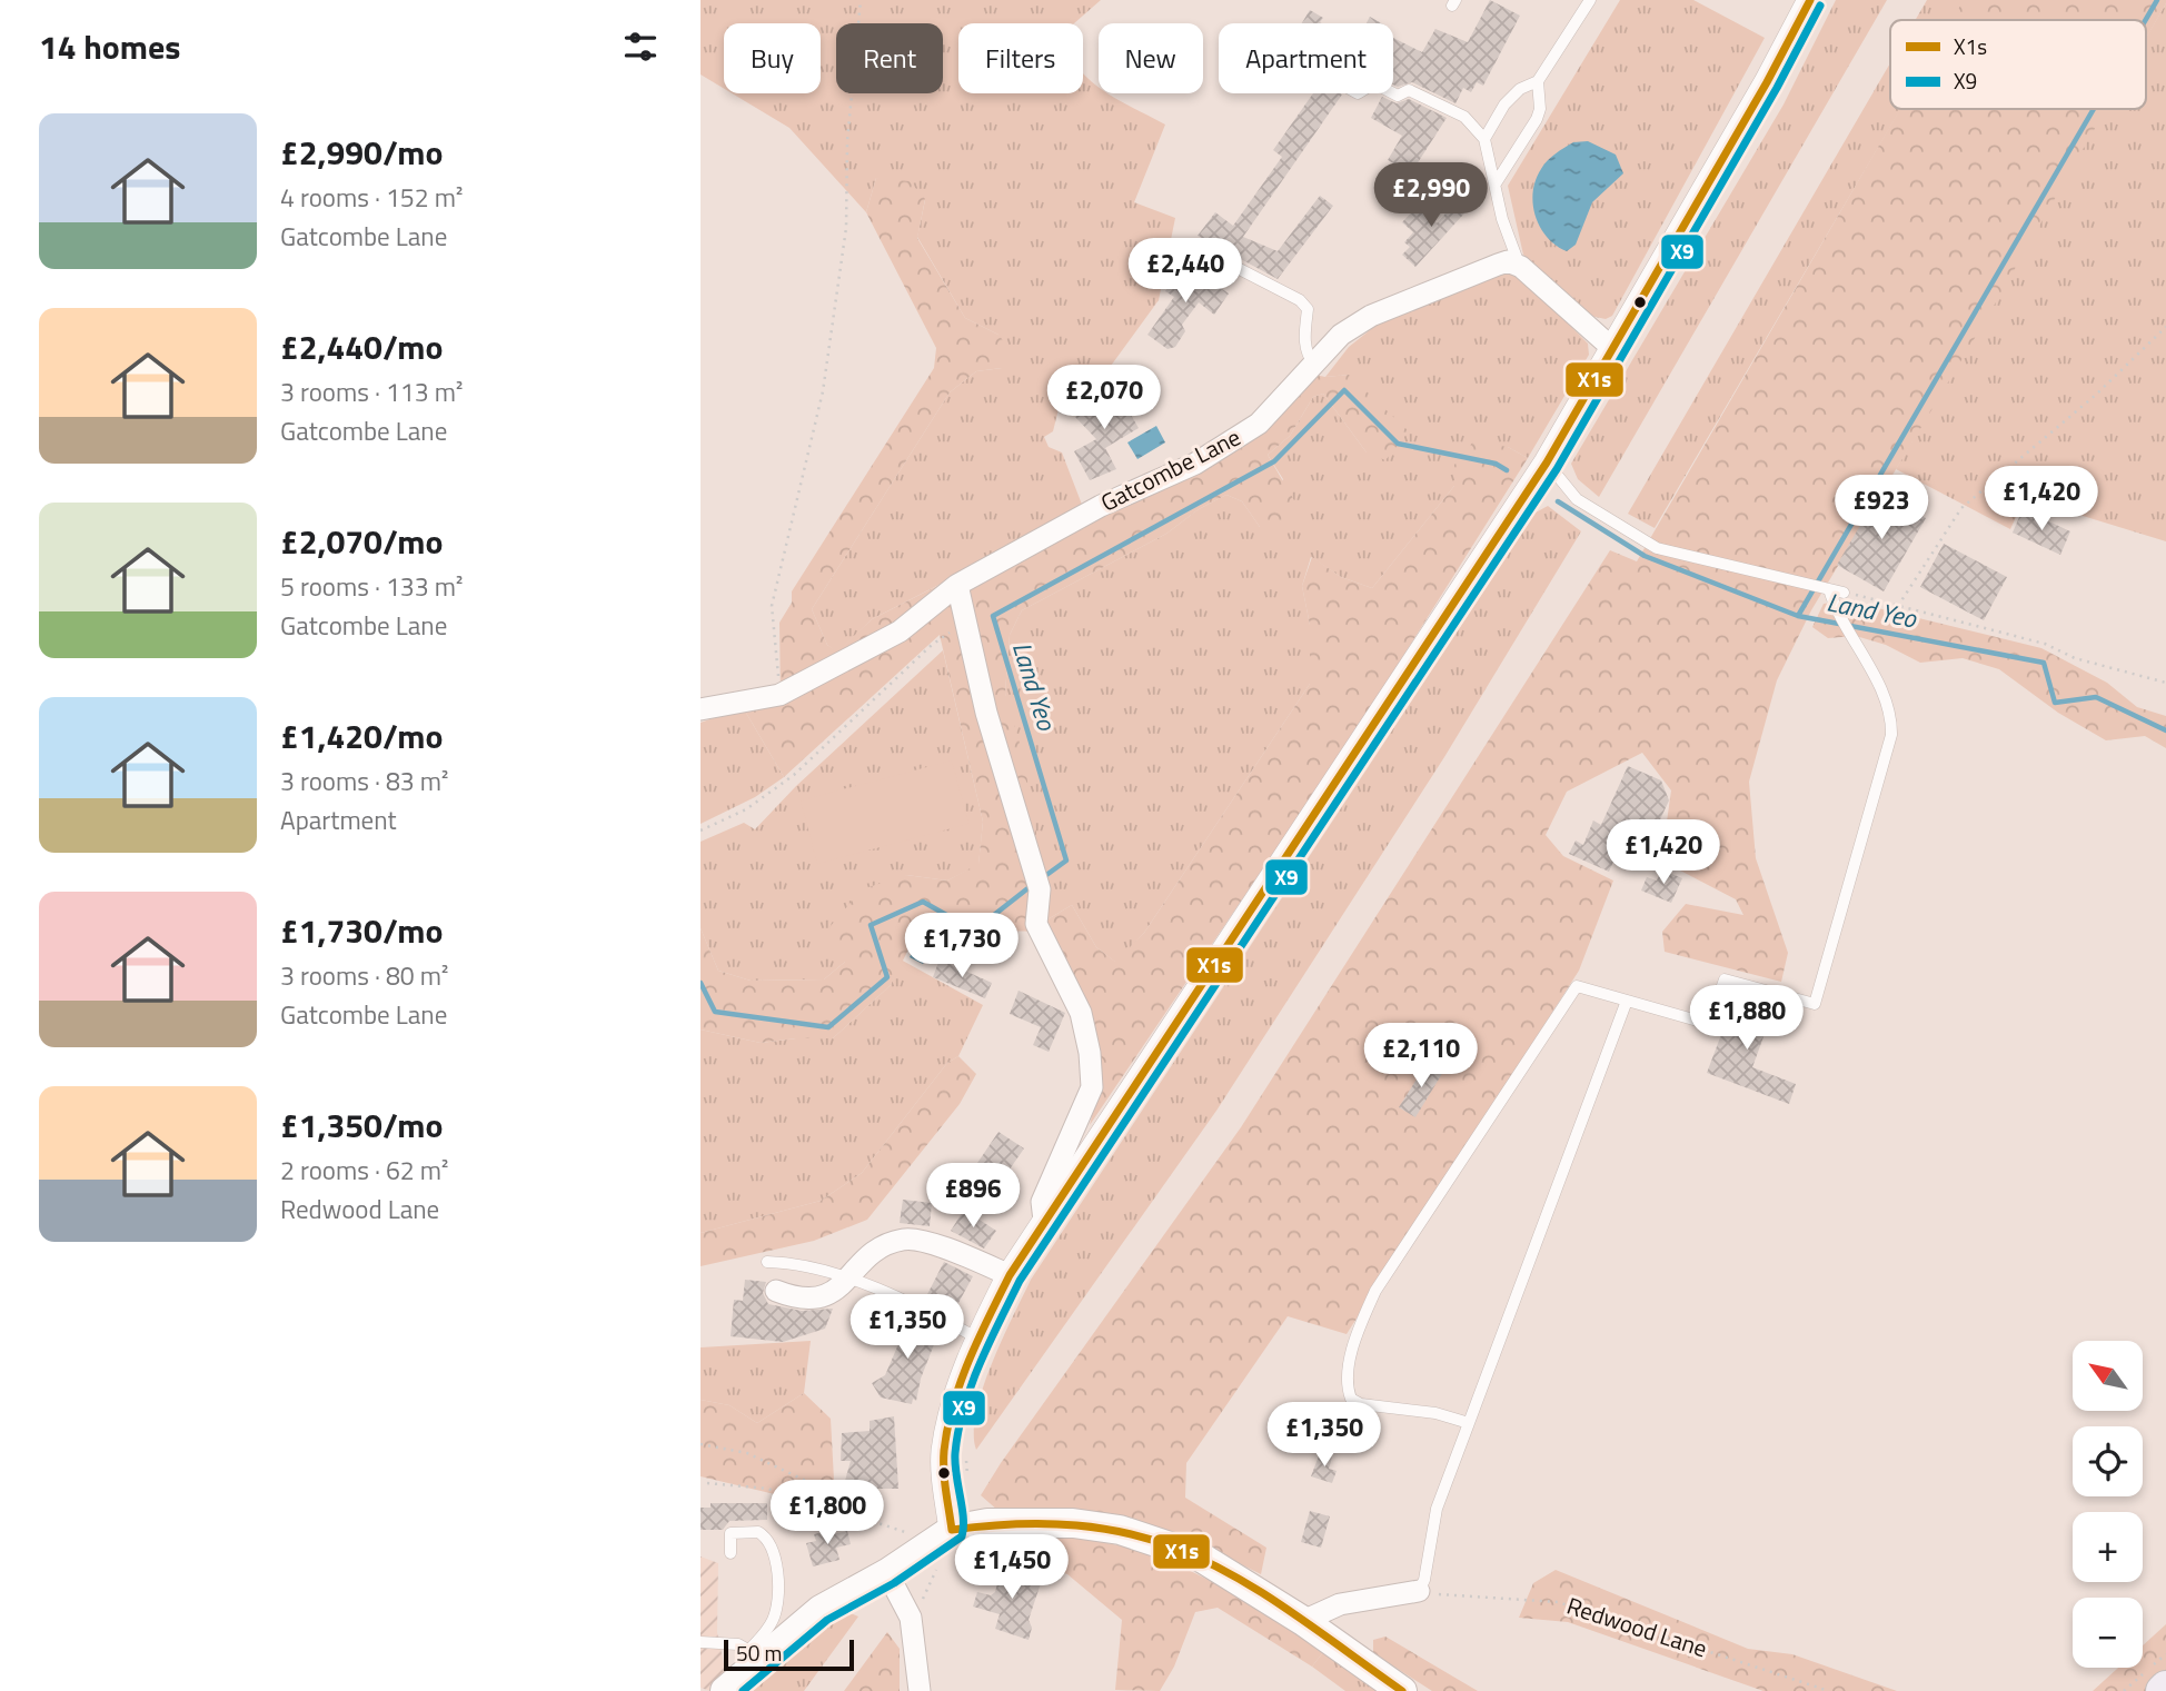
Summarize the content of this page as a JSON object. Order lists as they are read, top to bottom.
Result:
{
  "streets": {
    "street": ["Gatcombe Lane"],
    "path": ["Redwood Lane"]
  },
  "water": ["Land Yeo"],
  "lines": ["transit line X1s", "transit line X9"],
  "legend": ["X1s", "X9"],
  "scale_bar": "50 m",
  "north": "top left",
  "page": {
    "heading": "14 homes",
    "chip": [
      "Buy",
      "Rent",
      "Filters",
      "New",
      "Apartment"
    ],
    "list": [
      {
        "name": "£2,990/mo",
        "note": "4 rooms · 152 m² · Gatcombe Lane"
      },
      {
        "name": "£2,440/mo",
        "note": "3 rooms · 113 m² · Gatcombe Lane"
      },
      {
        "name": "£2,070/mo",
        "note": "5 rooms · 133 m² · Gatcombe Lane"
      },
      {
        "name": "£1,420/mo",
        "note": "3 rooms · 83 m² · Apartment"
      },
      {
        "name": "£1,730/mo",
        "note": "3 rooms · 80 m² · Gatcombe Lane"
      },
      {
        "name": "£1,350/mo",
        "note": "2 rooms · 62 m² · Redwood Lane"
      }
    ],
    "price": [
      "£2,990",
      "£2,440",
      "£2,070",
      "£1,420",
      "£923",
      "£1,420",
      "£1,730",
      "£1,880",
      "£2,110",
      "£896",
      "£1,350",
      "£1,350",
      "£1,800",
      "£1,450"
    ],
    "map_buttons": ["+", "−"],
    "scale": "50 m"
  }
}
